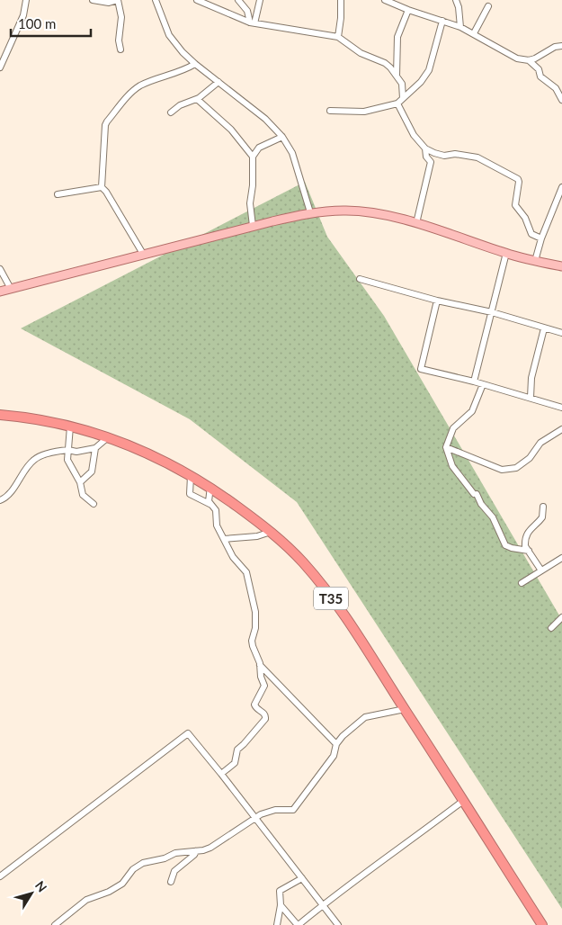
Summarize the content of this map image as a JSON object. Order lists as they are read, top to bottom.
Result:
{
  "streets": {
    "highway": ["T35"]
  },
  "scale_bar": "100 m",
  "north": "top right"
}
